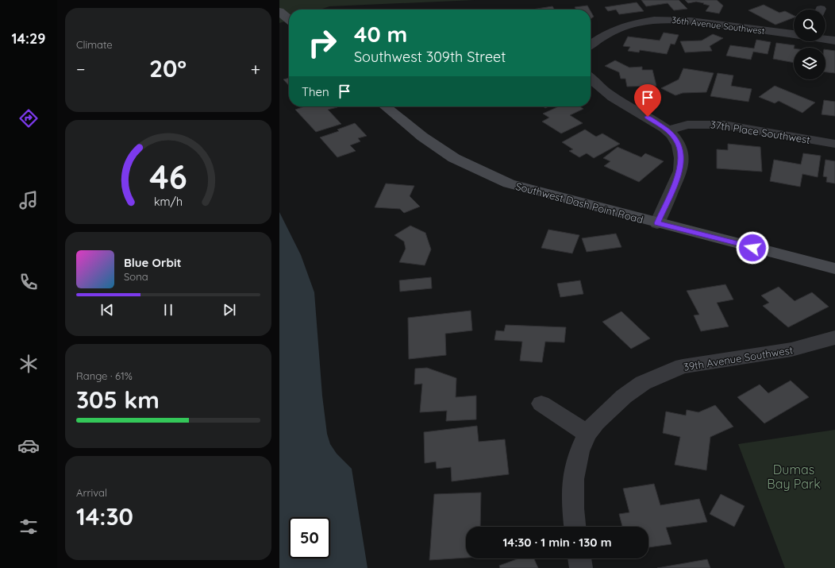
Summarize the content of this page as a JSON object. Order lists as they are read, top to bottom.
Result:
{
  "streets": {
    "main road": ["Southwest Dash Point Road"],
    "street": ["36th Avenue Southwest", "37th Place Southwest", "39th Avenue Southwest"]
  },
  "parks": ["Dumas Bay Park"],
  "page": {
    "tabs": "14:29",
    "tile": [
      "Climate",
      ["Range · 61%", "305 km"],
      ["Arrival", "14:30"]
    ],
    "turn": ["40 m", "Southwest 309th Street"],
    "heat": ["−", "20°", "+"],
    "then": "Then",
    "song": ["Blue Orbit", "Sona"],
    "limit": "50",
    "trip": "14:30 · 1 min · 130 m",
    "gauge": ["46", "km/h"]
  }
}
